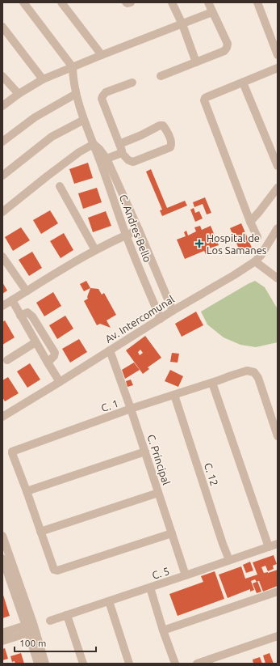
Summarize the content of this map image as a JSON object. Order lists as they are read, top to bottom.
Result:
{
  "streets": {
    "street": [
      "C. Andres Bello",
      "Av. Intercomunal",
      "C. 1",
      "C. Principal",
      "C. 12",
      "C. 5"
    ]
  },
  "crossings": [
    ["C. Andres Bello", "Av. Intercomunal"],
    ["Av. Intercomunal", "C. Principal"],
    ["C. 1", "C. Principal"],
    ["C. 1", "C. 12"],
    ["C. Principal", "C. 5"],
    ["C. 12", "C. 5"]
  ],
  "places": {
    "health": ["Hospital de Los Samanes"]
  },
  "scale_bar": "100 m"
}
